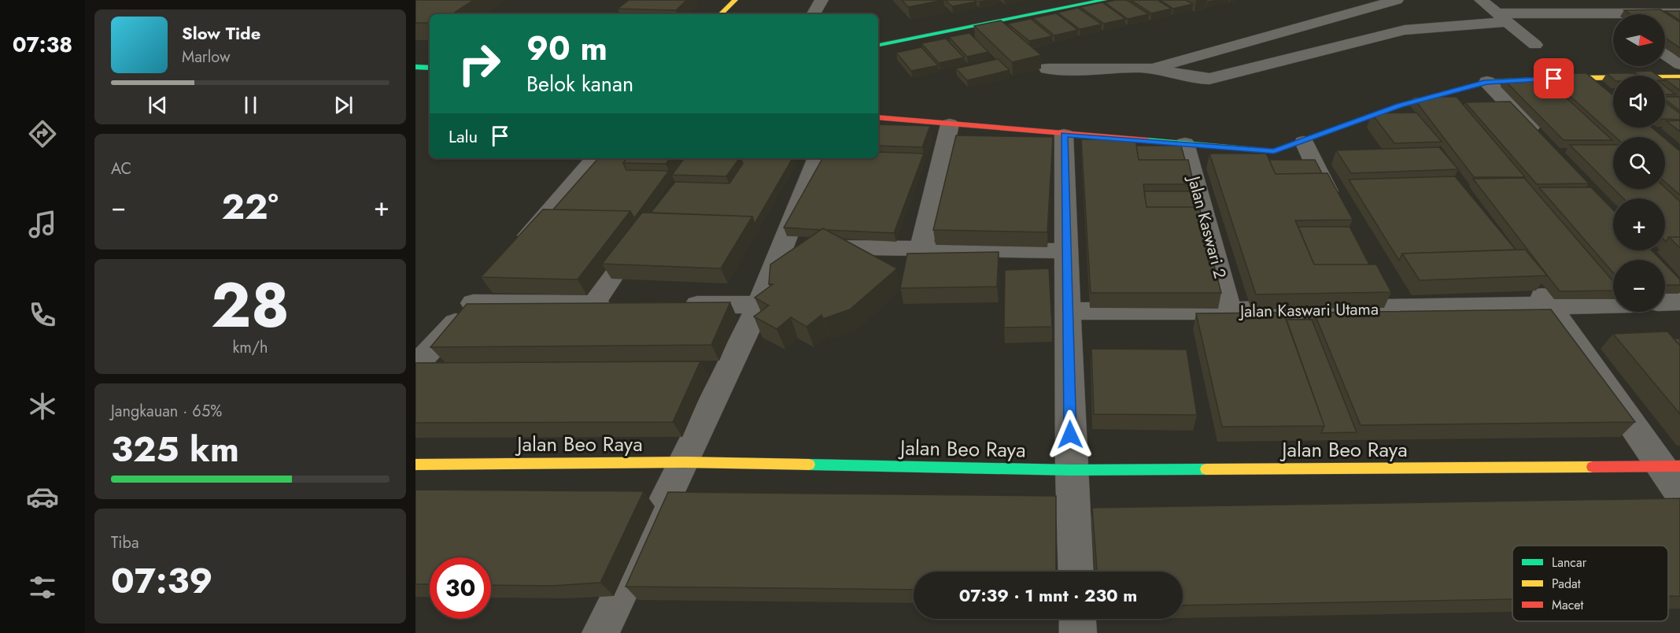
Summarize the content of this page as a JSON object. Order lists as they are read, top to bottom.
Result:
{
  "streets": {
    "street": ["Jalan Kaswari 2", "Jalan Kaswari Utama", "Jalan Beo Raya"]
  },
  "crossings": [
    ["Jalan Kaswari 2", "Jalan Kaswari Utama"]
  ],
  "legend": ["Lancar", "Padat", "Macet"],
  "north": "right",
  "page": {
    "tabs": "07:38",
    "map_buttons": ["+", "−"],
    "turn": ["90 m", "Belok kanan"],
    "song": ["Slow Tide", "Marlow"],
    "then": "Lalu",
    "tile": [
      "AC",
      ["28", "km/h"],
      ["Jangkauan · 65%", "325 km"],
      ["Tiba", "07:39"]
    ],
    "heat": ["−", "22°", "+"],
    "limit": "30",
    "trip": "07:39 · 1 mnt · 230 m"
  }
}
